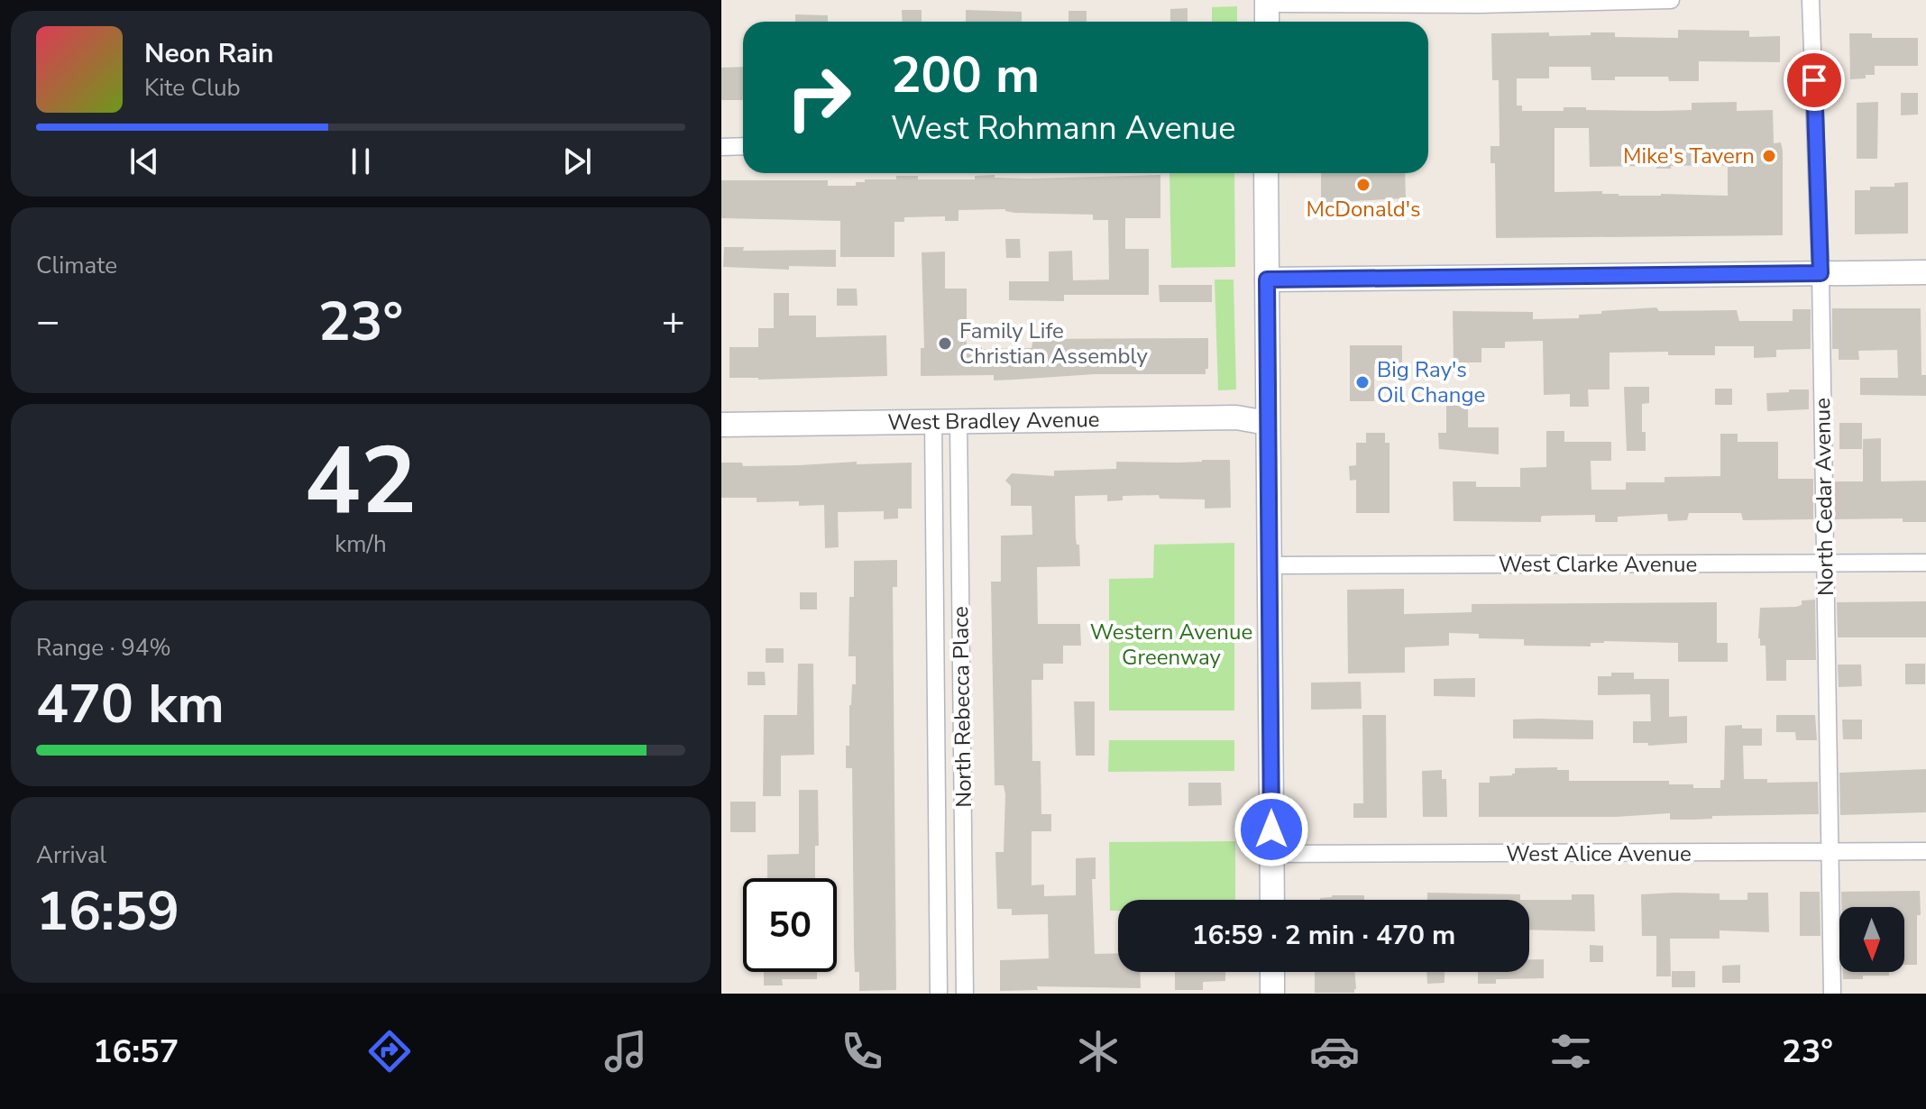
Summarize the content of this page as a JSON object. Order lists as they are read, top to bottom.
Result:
{
  "streets": {
    "street": [
      "West Bradley Avenue",
      "North Cedar Avenue",
      "West Clarke Avenue",
      "North Rebecca Place",
      "West Alice Avenue"
    ]
  },
  "crossings": [
    ["West Bradley Avenue", "North Rebecca Place"],
    ["North Cedar Avenue", "West Clarke Avenue"],
    ["North Cedar Avenue", "West Alice Avenue"]
  ],
  "parks": ["Western Avenue Greenway"],
  "places": [
    "Mike's Tavern",
    "McDonald's",
    "Family Life Christian Assembly",
    "Big Ray's Oil Change"
  ],
  "north": "bottom",
  "page": {
    "turn": ["200 m", "West Rohmann Avenue"],
    "song": ["Neon Rain", "Kite Club"],
    "tile": [
      "Climate",
      ["42", "km/h"],
      ["Range · 94%", "470 km"],
      ["Arrival", "16:59"]
    ],
    "heat": ["−", "23°", "+"],
    "limit": "50",
    "trip": "16:59 · 2 min · 470 m",
    "tabs": ["16:57", "23°"]
  }
}
